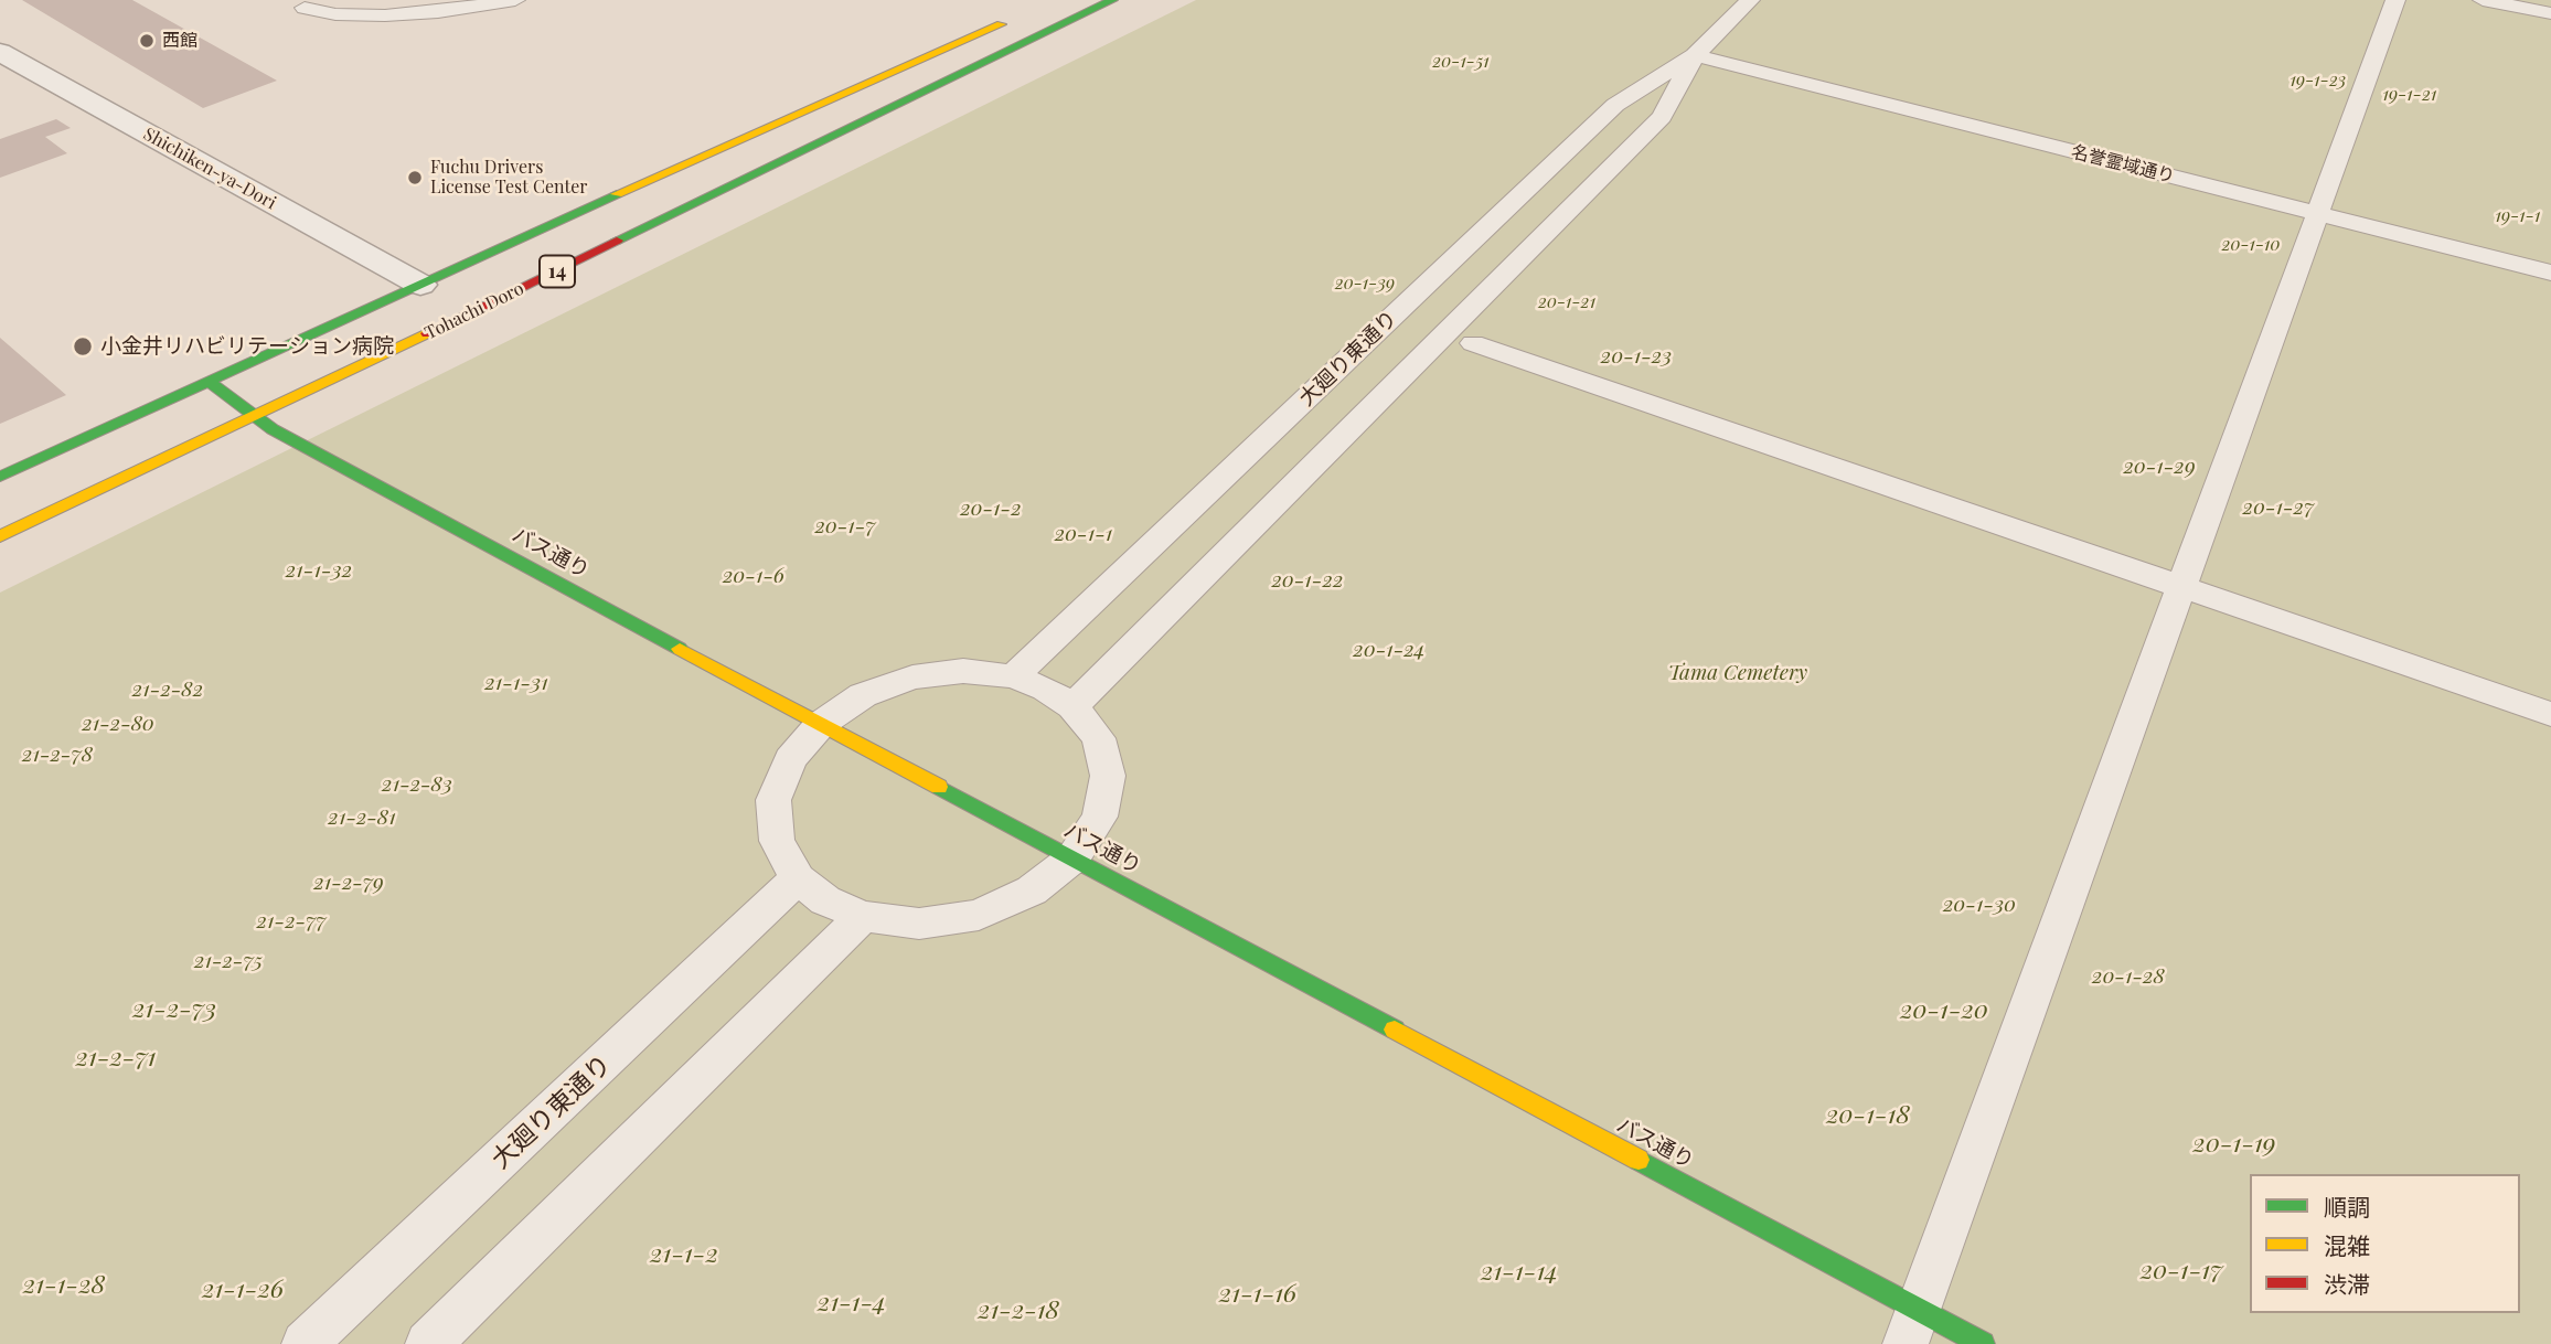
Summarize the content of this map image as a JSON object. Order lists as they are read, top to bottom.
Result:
{
  "streets": {
    "main road": ["14", "Tohachi Doro", "バス通り"],
    "street": ["Shichiken-ya-Dori"],
    "lane": ["名誉霊域通り", "大廻り東通り"]
  },
  "crossings": [
    ["名誉霊域通り", "大廻り東通り"],
    ["Shichiken-ya-Dori", "14"],
    ["14", "バス通り"],
    ["Tohachi Doro", "バス通り"]
  ],
  "parks": [
    "20-1-51",
    "19-1-23",
    "19-1-21",
    "19-1-1",
    "20-1-10",
    "20-1-39",
    "20-1-21",
    "20-1-23",
    "20-1-29",
    "20-1-27",
    "20-1-2",
    "20-1-7",
    "20-1-1",
    "21-1-32",
    "20-1-6",
    "20-1-22",
    "20-1-24",
    "Tama Cemetery",
    "21-1-31",
    "21-2-82",
    "21-2-80",
    "21-2-78",
    "21-2-83",
    "21-2-81",
    "21-2-79",
    "20-1-30",
    "21-2-77",
    "21-2-75",
    "20-1-28",
    "21-2-73",
    "20-1-20",
    "21-2-71",
    "20-1-18",
    "20-1-19",
    "21-1-2",
    "20-1-17",
    "21-1-14",
    "21-1-28",
    "21-1-26",
    "21-1-16",
    "21-1-4",
    "21-2-18"
  ],
  "places": ["西館", "Fuchu Drivers License Test Center", "小金井リハビリテーション病院"],
  "legend": ["順調", "混雑", "渋滞"]
}
